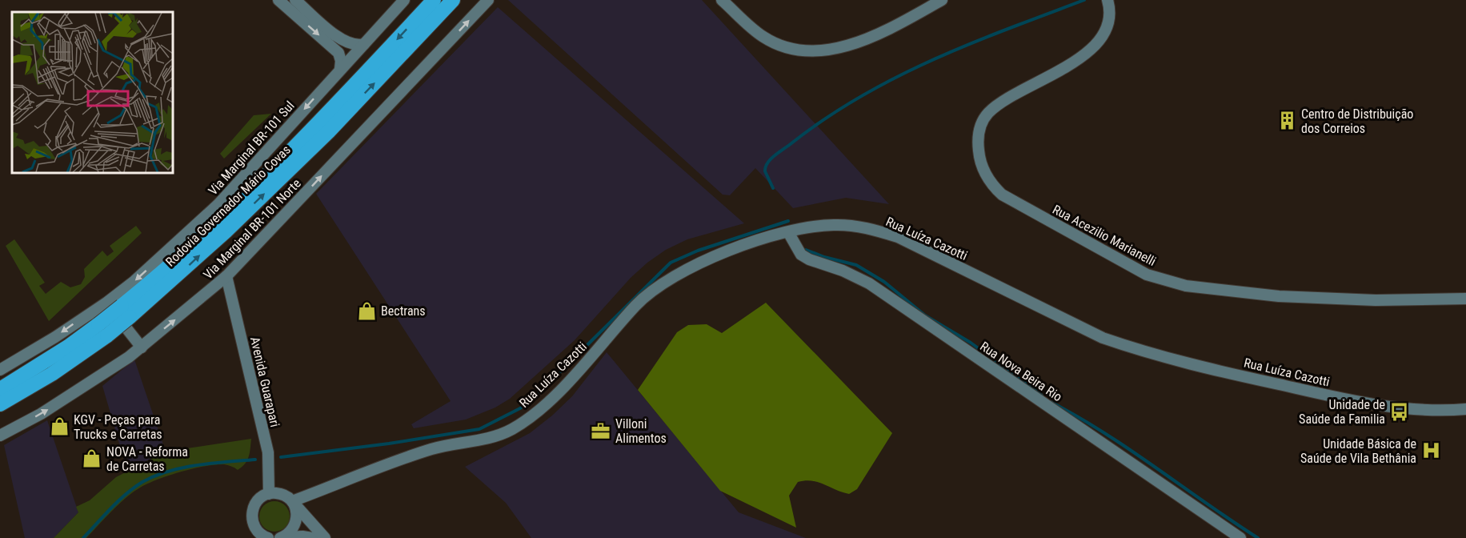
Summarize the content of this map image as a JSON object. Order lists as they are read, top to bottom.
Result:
{
  "streets": {
    "highway": ["Rodovia Governador Mário Covas"],
    "street": [
      "Via Marginal BR-101 Sul",
      "Via Marginal BR-101 Norte",
      "Rua Acezilio Marianelli",
      "Rua Luíza Cazotti",
      "Rua Nova Beira Rio",
      "Avenida Guarapari"
    ]
  },
  "crossings": [
    ["Via Marginal BR-101 Sul", "Rodovia Governador Mário Covas"],
    ["Via Marginal BR-101 Norte", "Avenida Guarapari"],
    ["Rua Luíza Cazotti", "Rua Nova Beira Rio"]
  ],
  "one_way": ["Via Marginal BR-101 Sul", "Via Marginal BR-101 Norte"],
  "places": {
    "building": ["Centro de Distribuição dos Correios"],
    "shop": ["Bectrans", "KGV - Peças para Trucks e Carretas", "NOVA - Reforma de Carretas"],
    "bus stop": ["Unidade de Saúde da Familia"],
    "office": ["Villoni Alimentos"],
    "hospital": ["Unidade Básica de Saúde de Vila Bethânia"]
  }
}
